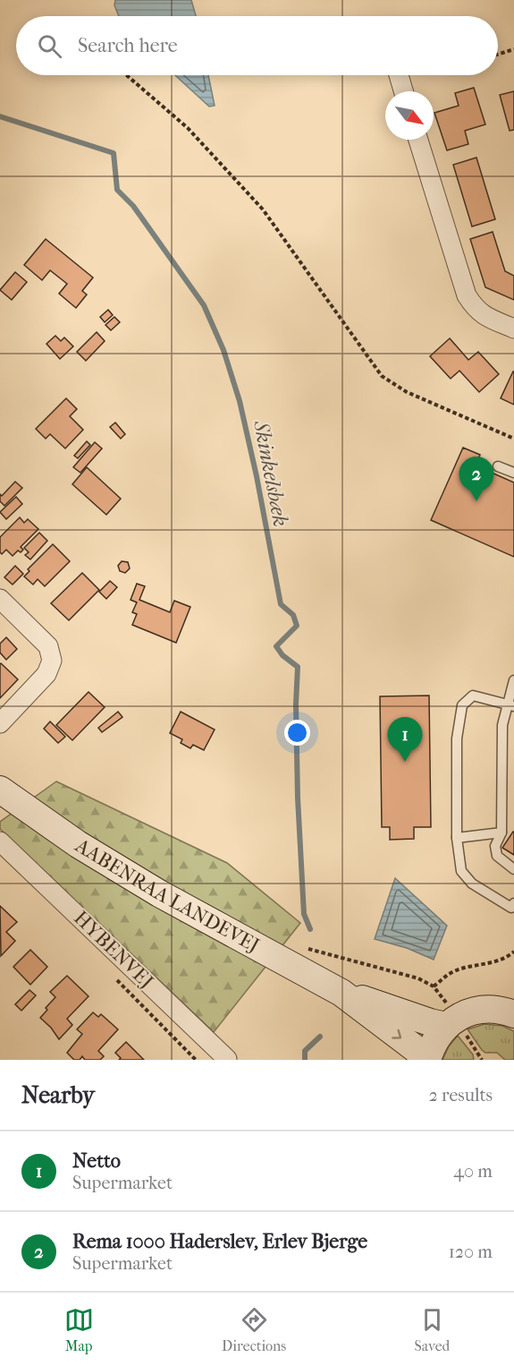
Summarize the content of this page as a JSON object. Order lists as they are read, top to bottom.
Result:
{
  "streets": {
    "main road": ["AABENRAA LANDEVEJ"],
    "street": ["HYBENVEJ"]
  },
  "water": ["Skinkelsbæk"],
  "north": "bottom right",
  "page": {
    "search": "Search here",
    "pins": ["2", "1"],
    "heading": ["Nearby", "2 results"],
    "list": [
      {
        "mark": "1",
        "name": "Netto",
        "note": "Supermarket",
        "value": "40 m"
      },
      {
        "mark": "2",
        "name": "Rema 1000 Haderslev, Erlev Bjerge",
        "note": "Supermarket",
        "value": "120 m"
      }
    ],
    "nav": ["Map", "Directions", "Saved"]
  }
}
